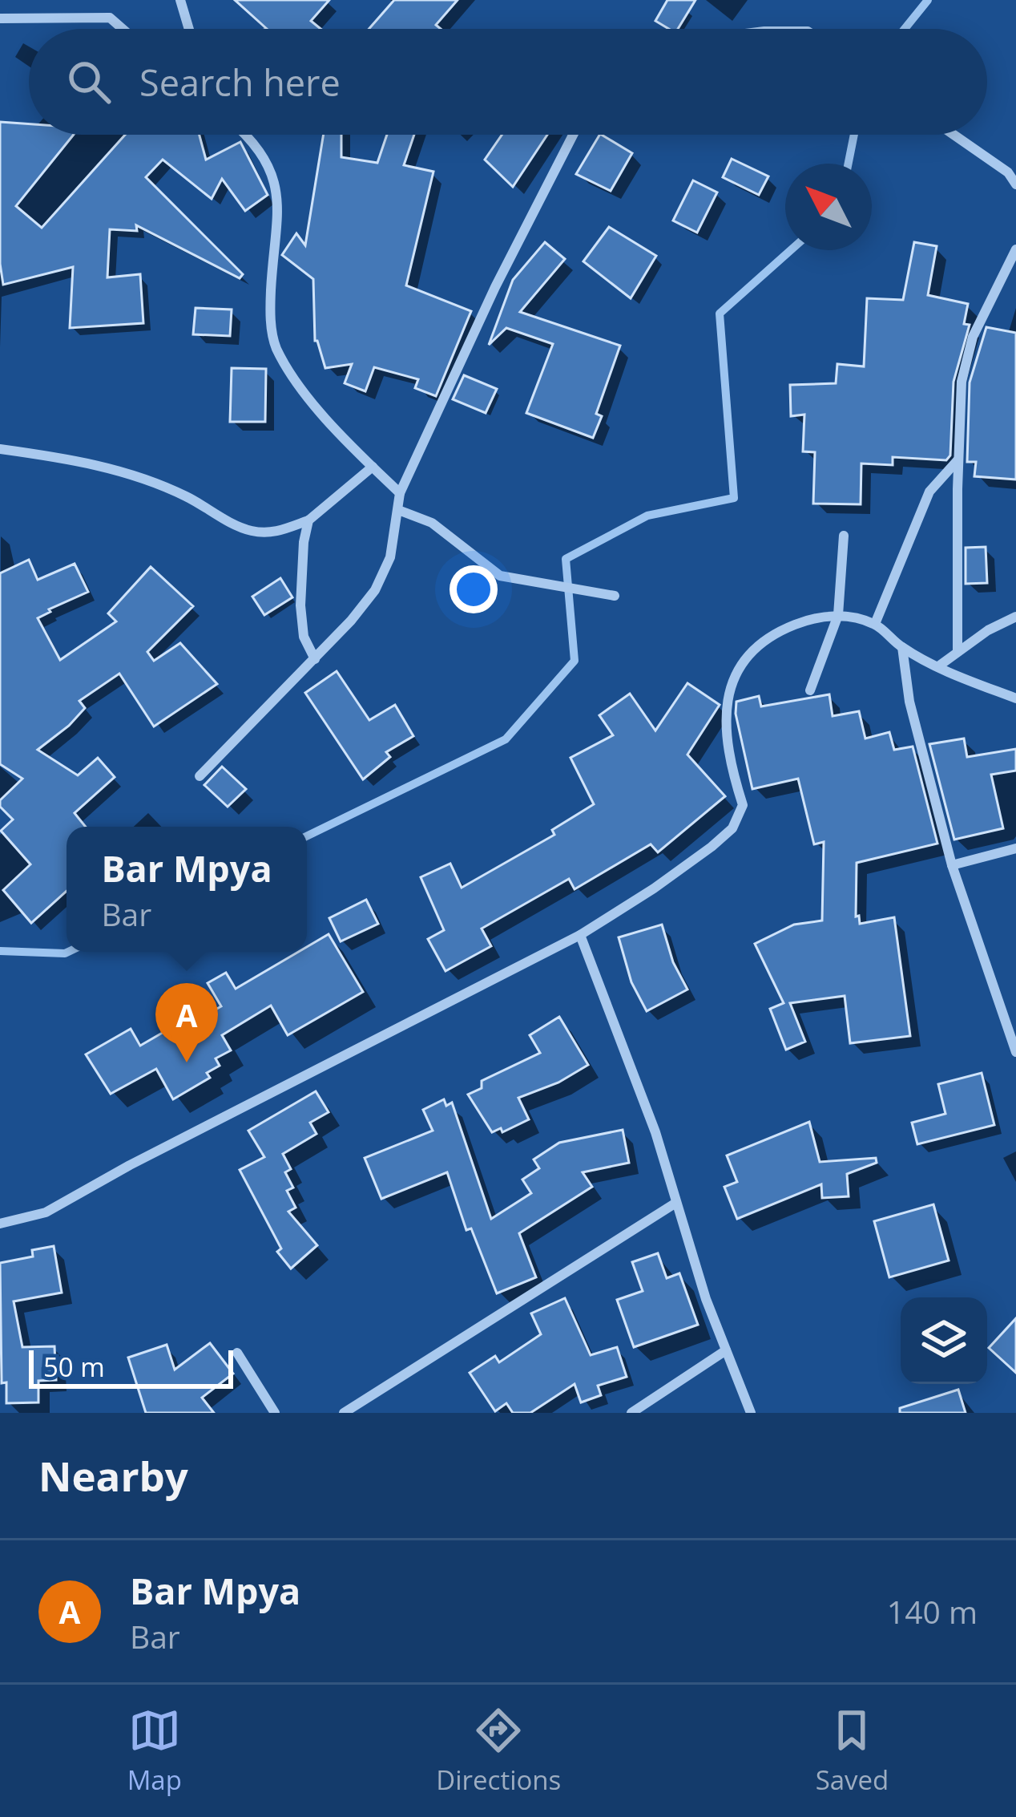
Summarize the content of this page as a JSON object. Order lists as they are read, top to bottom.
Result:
{
  "scale_bar": "50 m",
  "north": "top left",
  "page": {
    "search": "Search here",
    "popup": ["Bar Mpya", "Bar"],
    "pins": "A",
    "scale": "50 m",
    "heading": "Nearby",
    "list": [
      {
        "mark": "A",
        "name": "Bar Mpya",
        "note": "Bar",
        "value": "140 m"
      }
    ],
    "nav": ["Map", "Directions", "Saved"]
  }
}
